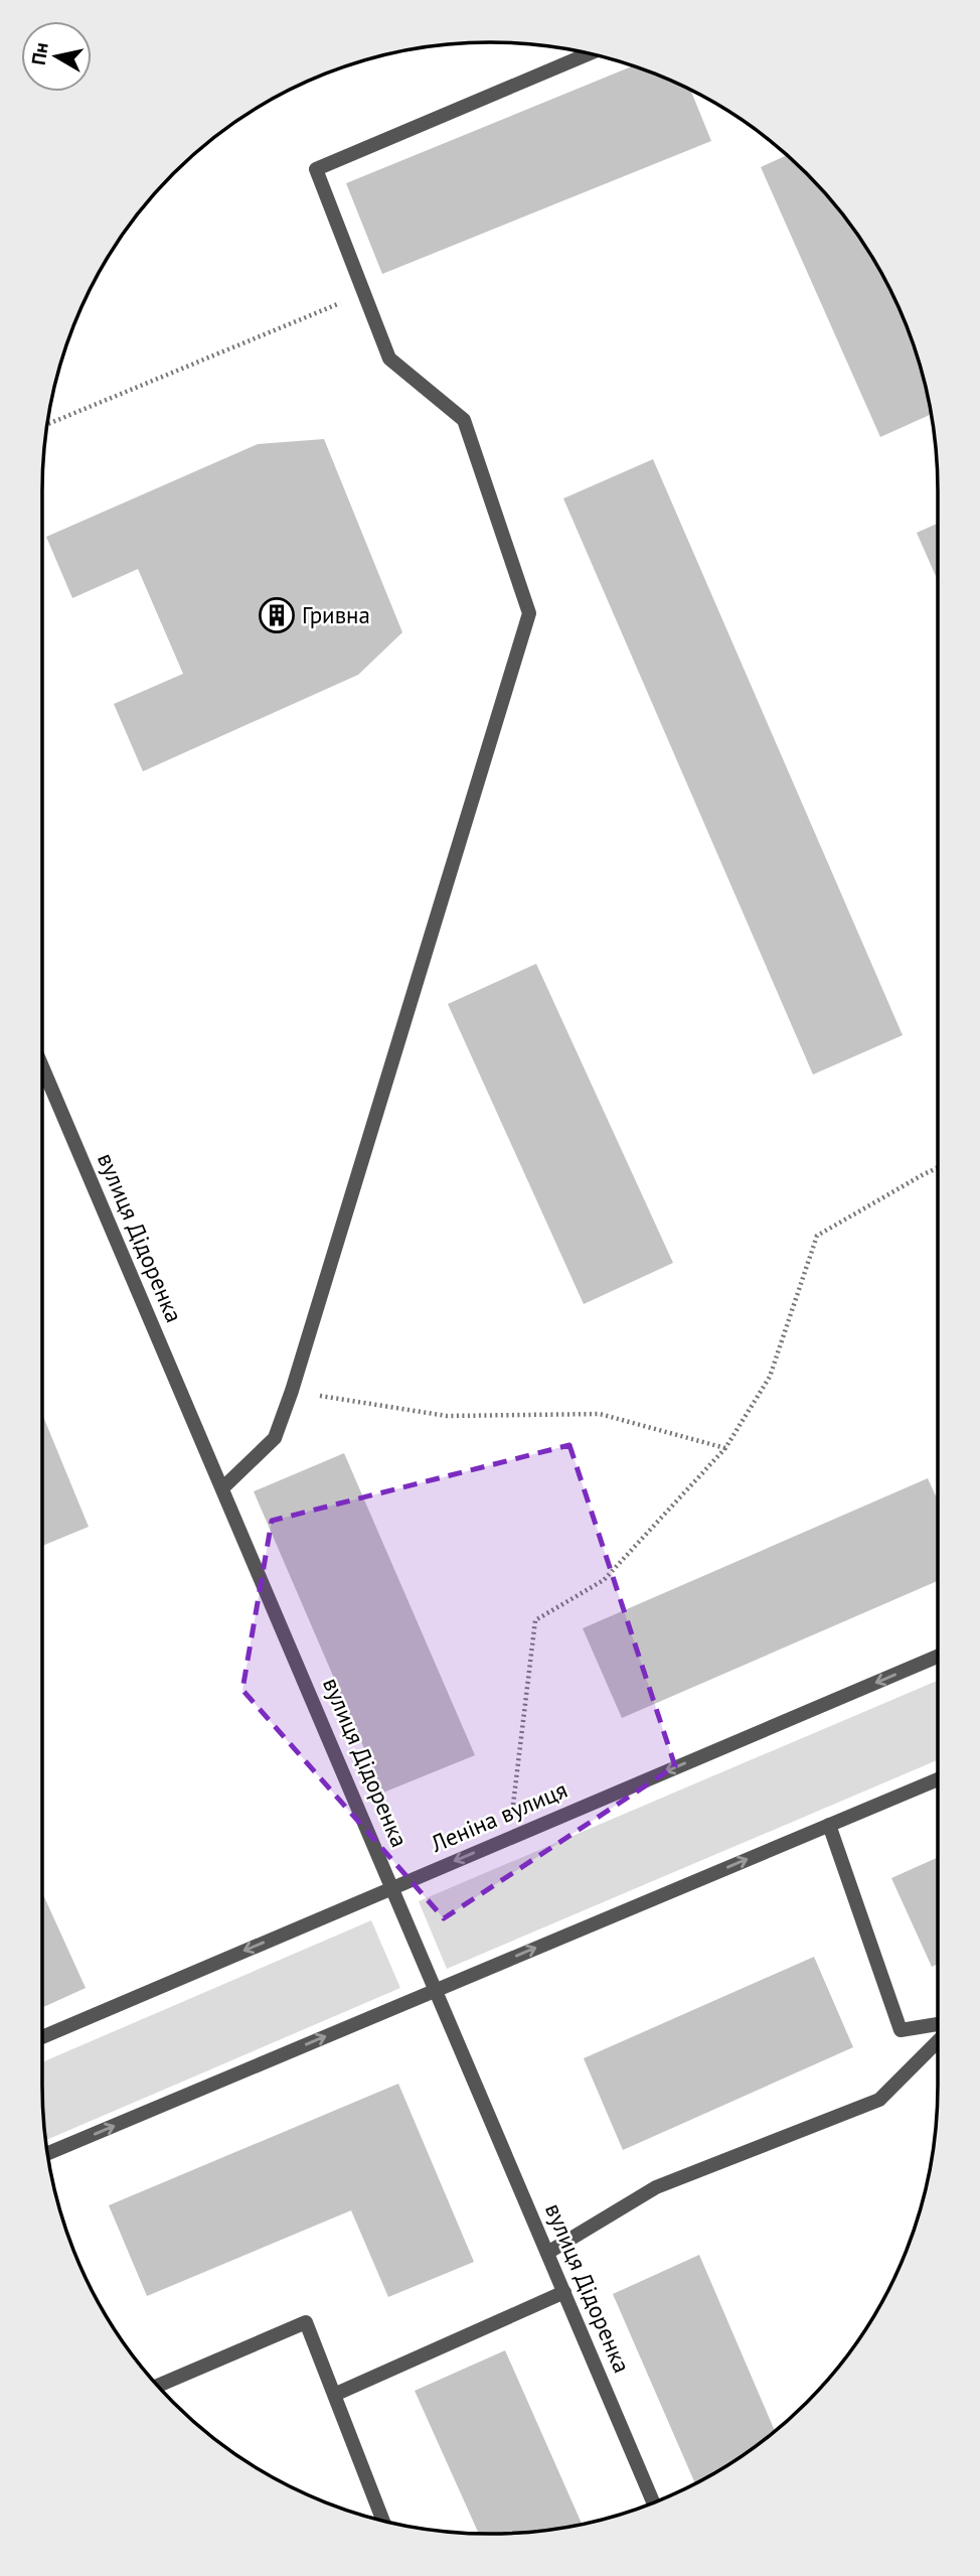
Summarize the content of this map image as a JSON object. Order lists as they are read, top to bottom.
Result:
{
  "streets": {
    "street": ["вулиця Дідоренка", "Леніна вулиця"]
  },
  "crossings": [
    ["вулиця Дідоренка", "Леніна вулиця"]
  ],
  "places": {
    "building": ["Гривна"]
  },
  "north": "left"
}
